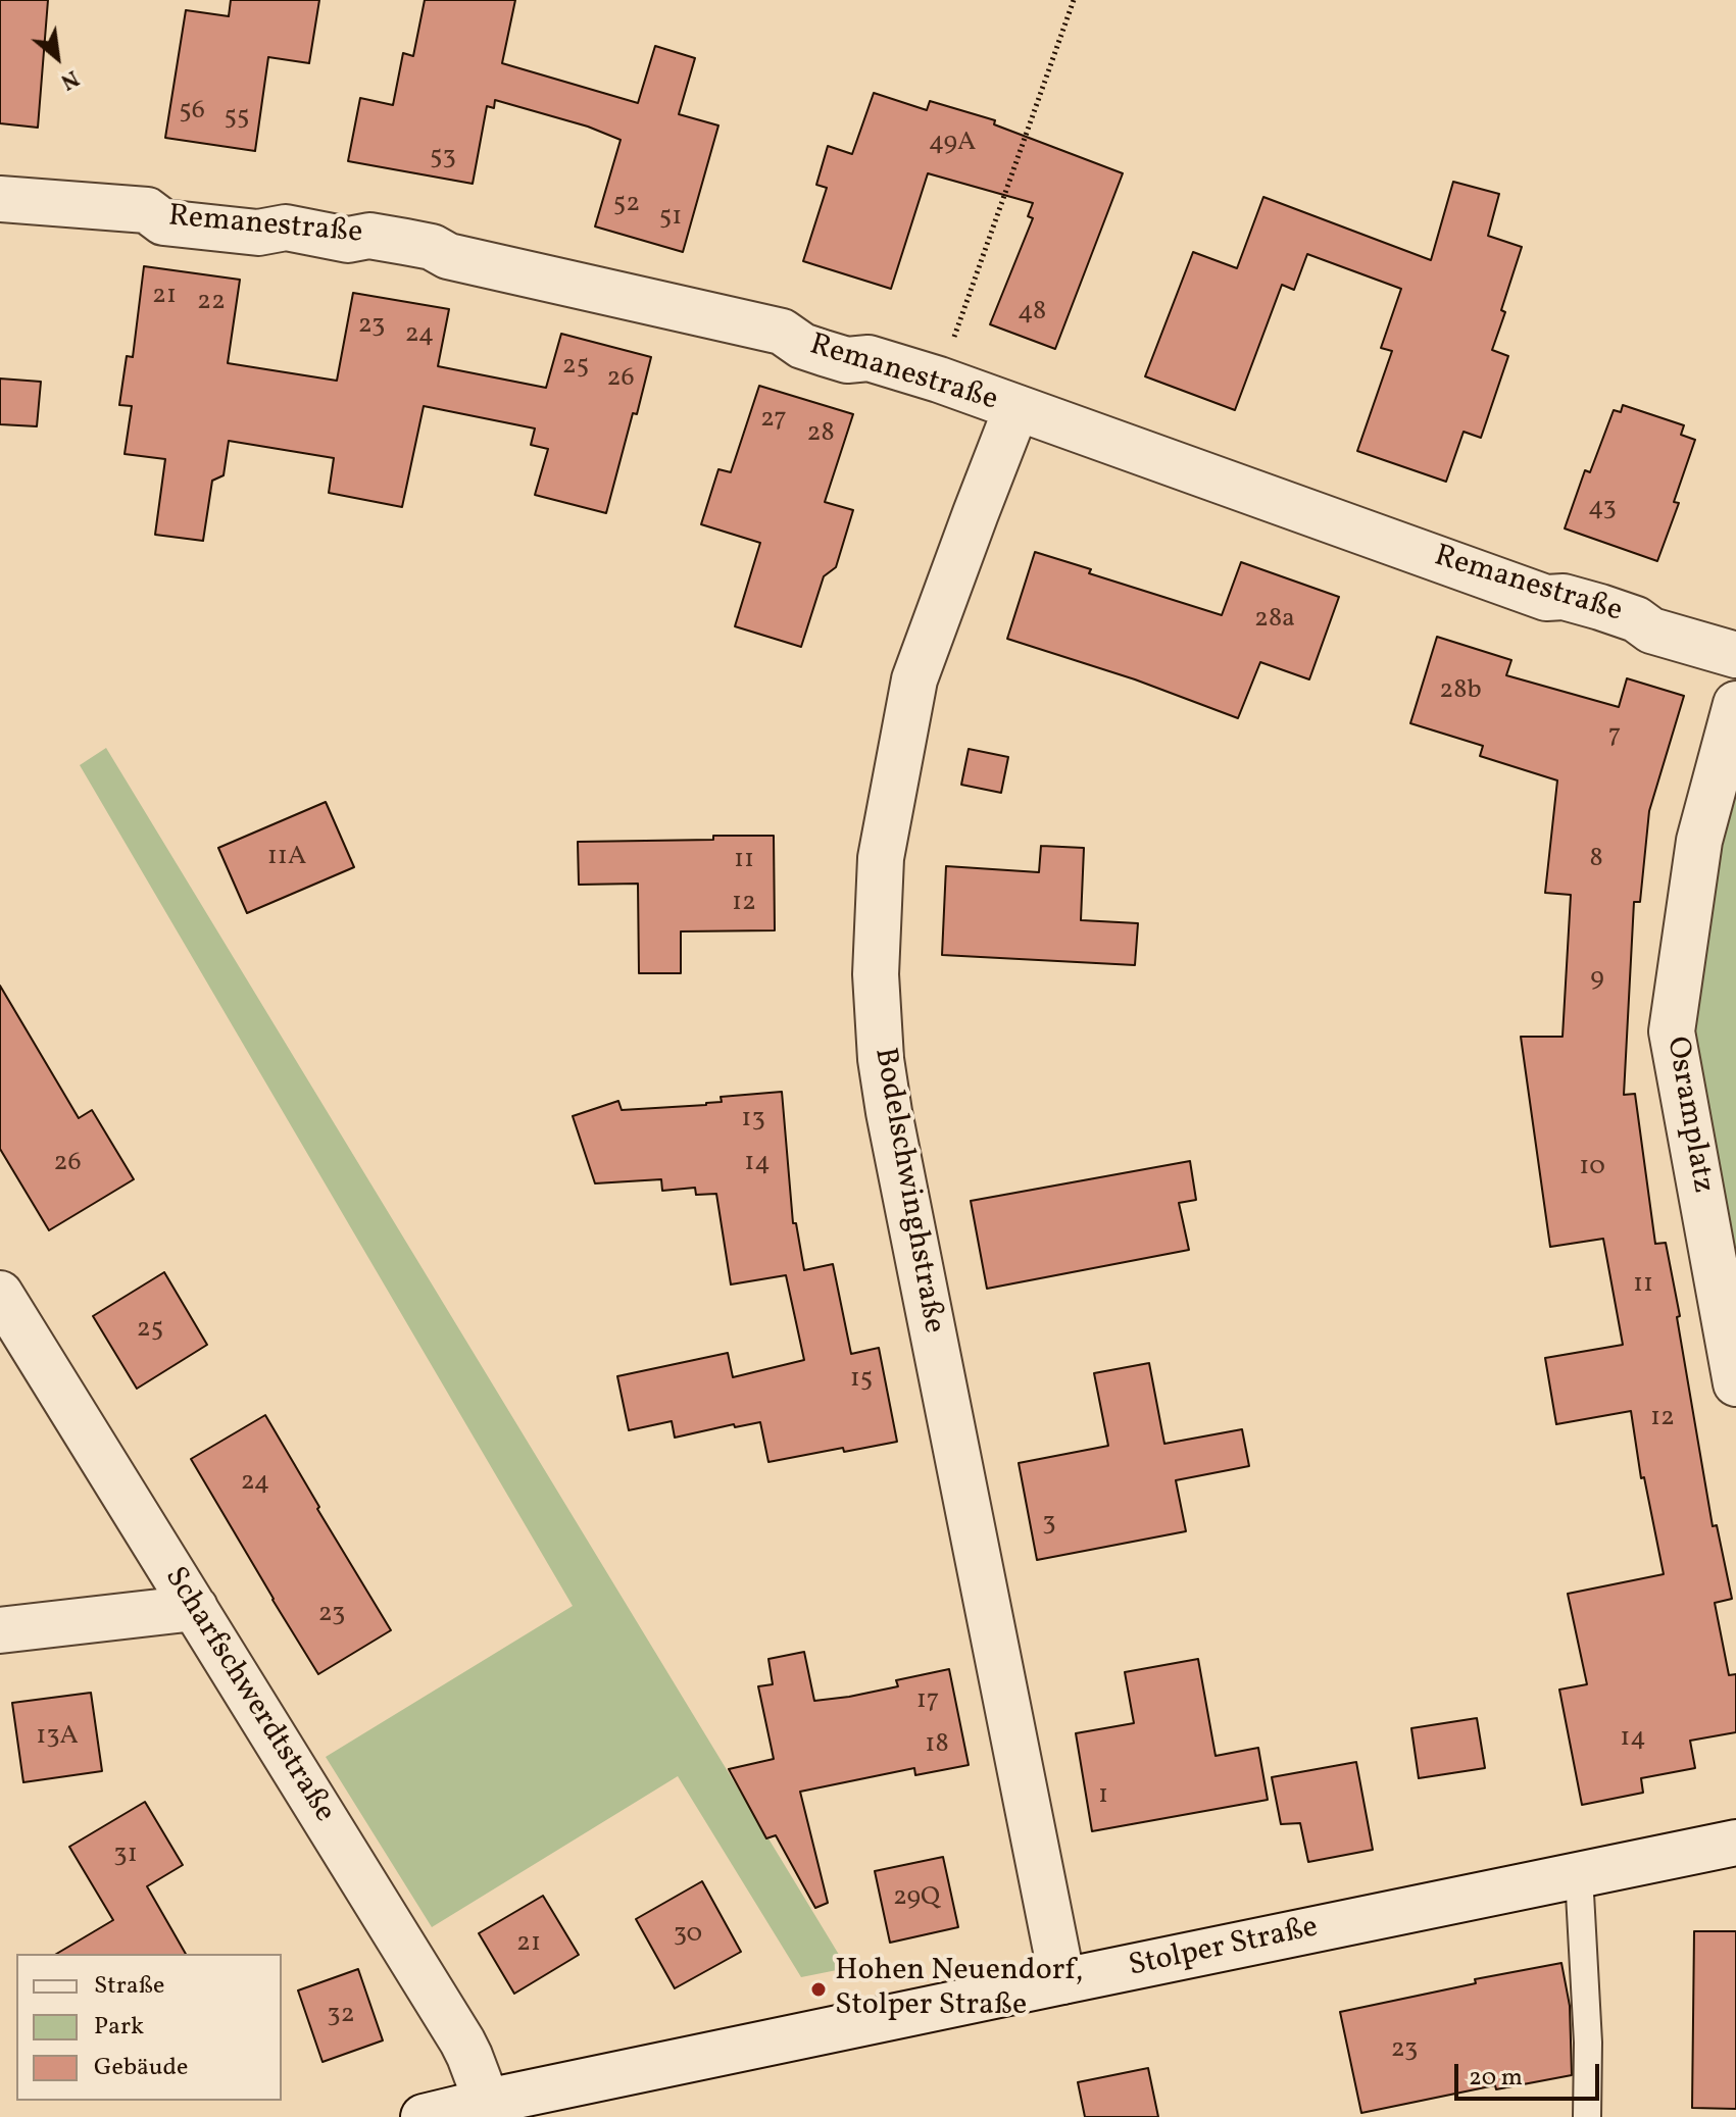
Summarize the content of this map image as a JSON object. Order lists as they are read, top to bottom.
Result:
{
  "streets": {
    "street": [
      "Remanestraße",
      "Osramplatz",
      "Bodelschwinghstraße",
      "Scharfschwerdtstraße",
      "Stolper Straße"
    ]
  },
  "crossings": [
    ["Remanestraße", "Bodelschwinghstraße"],
    ["Bodelschwinghstraße", "Stolper Straße"],
    ["Scharfschwerdtstraße", "Stolper Straße"]
  ],
  "places": ["Hohen Neuendorf, Stolper Straße"],
  "house_numbers": [
    "56",
    "55",
    "49A",
    "53",
    "52",
    "51",
    "21",
    "22",
    "48",
    "23",
    "24",
    "25",
    "26",
    "27",
    "28",
    "43",
    "28a",
    "28b",
    "7",
    "11A",
    "8",
    "11",
    "12",
    "9",
    "13",
    "26",
    "14",
    "10",
    "11",
    "25",
    "15",
    "12",
    "24",
    "3",
    "23",
    "17",
    "13A",
    "14",
    "18",
    "1",
    "31",
    "29Q",
    "30",
    "21",
    "32",
    "23"
  ],
  "legend": ["Straße", "Park", "Gebäude"],
  "scale_bar": "20 m",
  "north": "bottom right"
}
